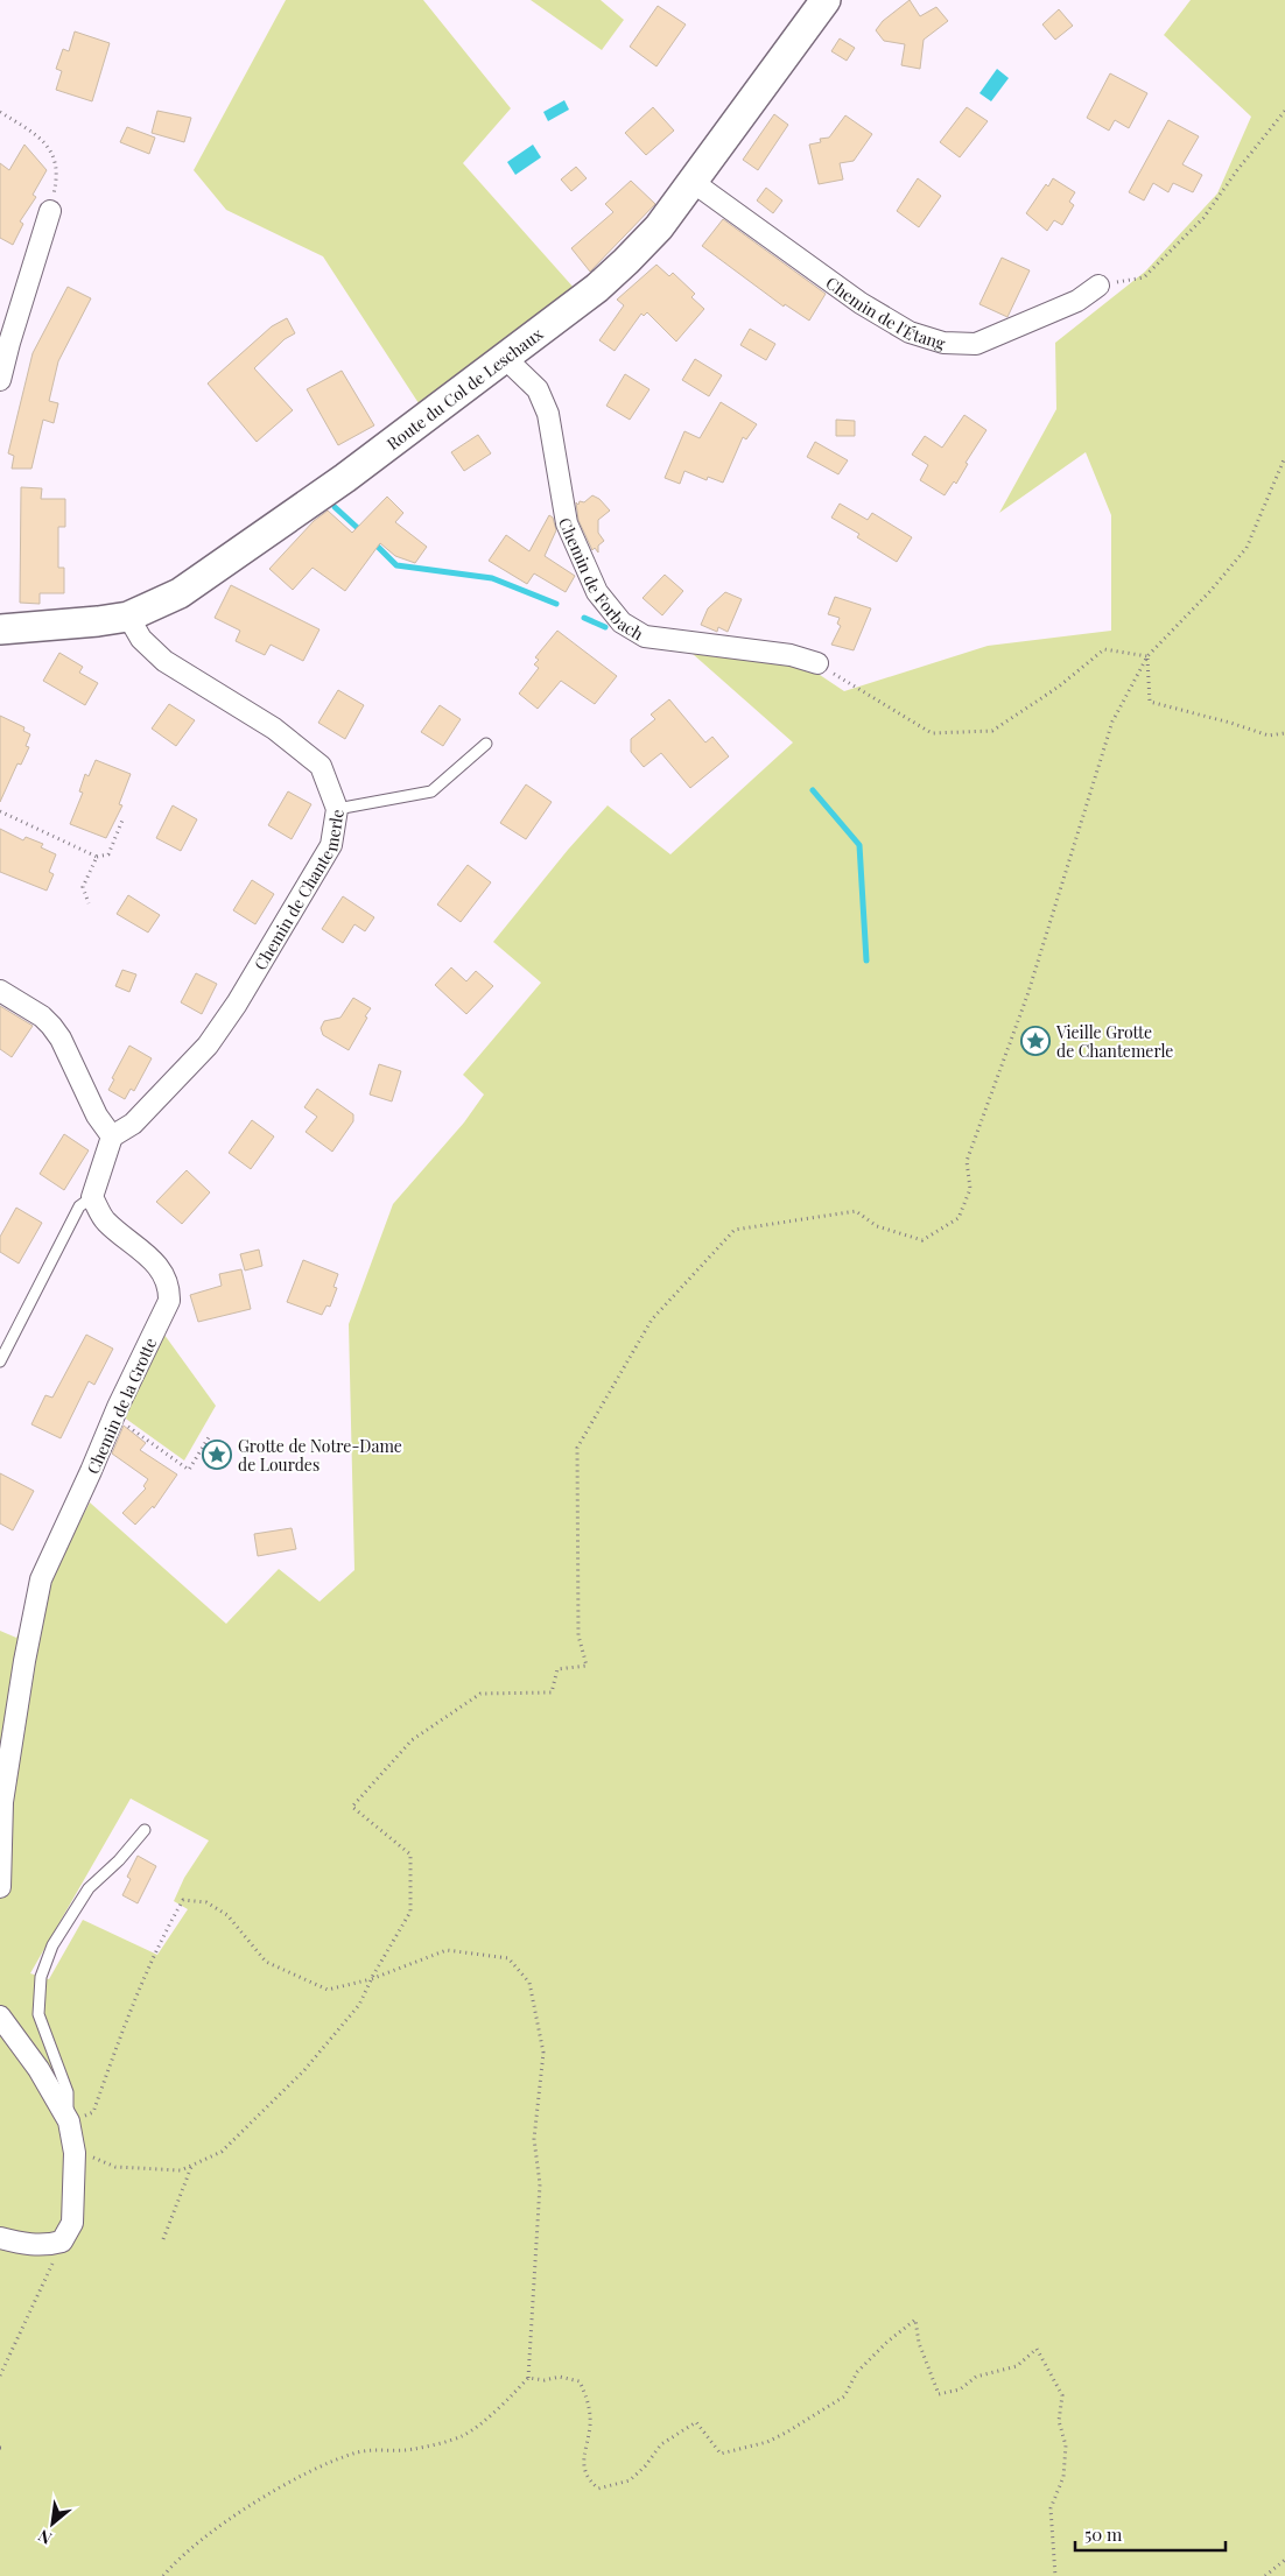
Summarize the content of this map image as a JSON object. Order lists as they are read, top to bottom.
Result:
{
  "streets": {
    "main road": ["Route du Col de Leschaux"],
    "street": [
      "Chemin de l'Étang",
      "Chemin de Forbach",
      "Chemin de Chantemerle",
      "Chemin de la Grotte"
    ]
  },
  "crossings": [
    ["Chemin de l'Étang", "Route du Col de Leschaux"],
    ["Route du Col de Leschaux", "Chemin de Forbach"],
    ["Route du Col de Leschaux", "Chemin de Chantemerle"]
  ],
  "places": {
    "place": ["Vieille Grotte de Chantemerle", "Grotte de Notre-Dame de Lourdes"]
  },
  "scale_bar": "50 m",
  "north": "bottom left"
}
